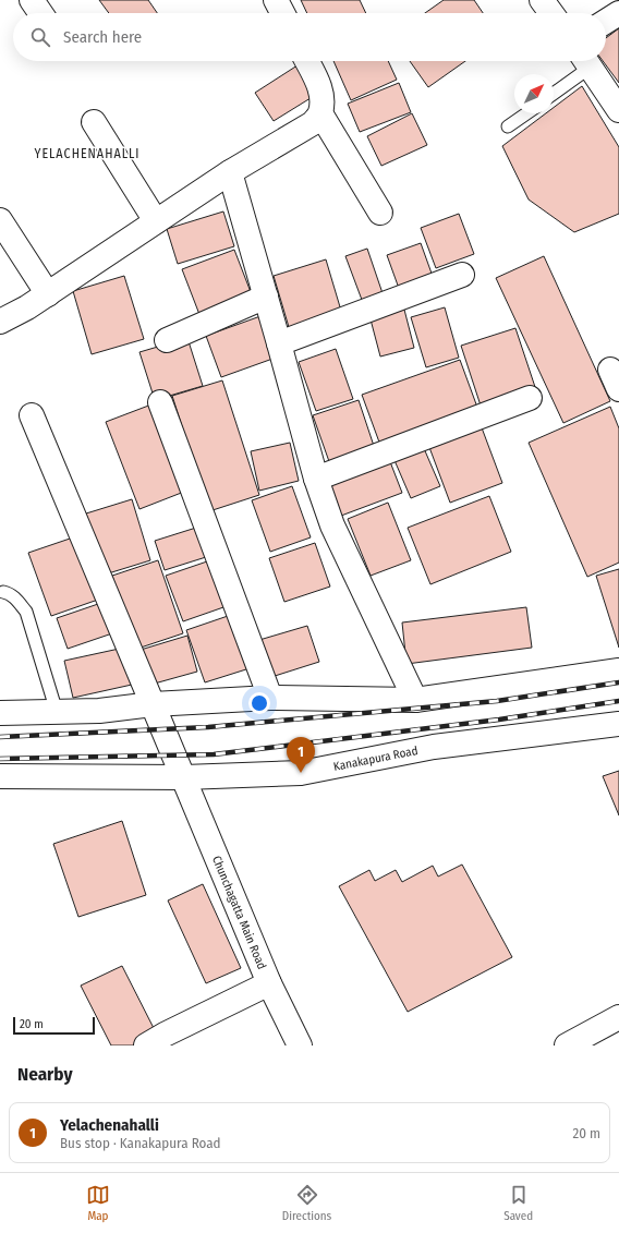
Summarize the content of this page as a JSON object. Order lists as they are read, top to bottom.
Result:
{
  "streets": {
    "main road": ["Kanakapura Road", "Chunchagatta Main Road"]
  },
  "crossings": [
    ["Kanakapura Road", "Chunchagatta Main Road"]
  ],
  "districts": ["YELACHENAHALLI"],
  "scale_bar": "20 m",
  "north": "top right",
  "page": {
    "search": "Search here",
    "pins": "1",
    "scale": "20 m",
    "heading": "Nearby",
    "list": [
      {
        "mark": "1",
        "name": "Yelachenahalli",
        "note": "Bus stop · Kanakapura Road",
        "value": "20 m"
      }
    ],
    "nav": ["Map", "Directions", "Saved"]
  }
}
